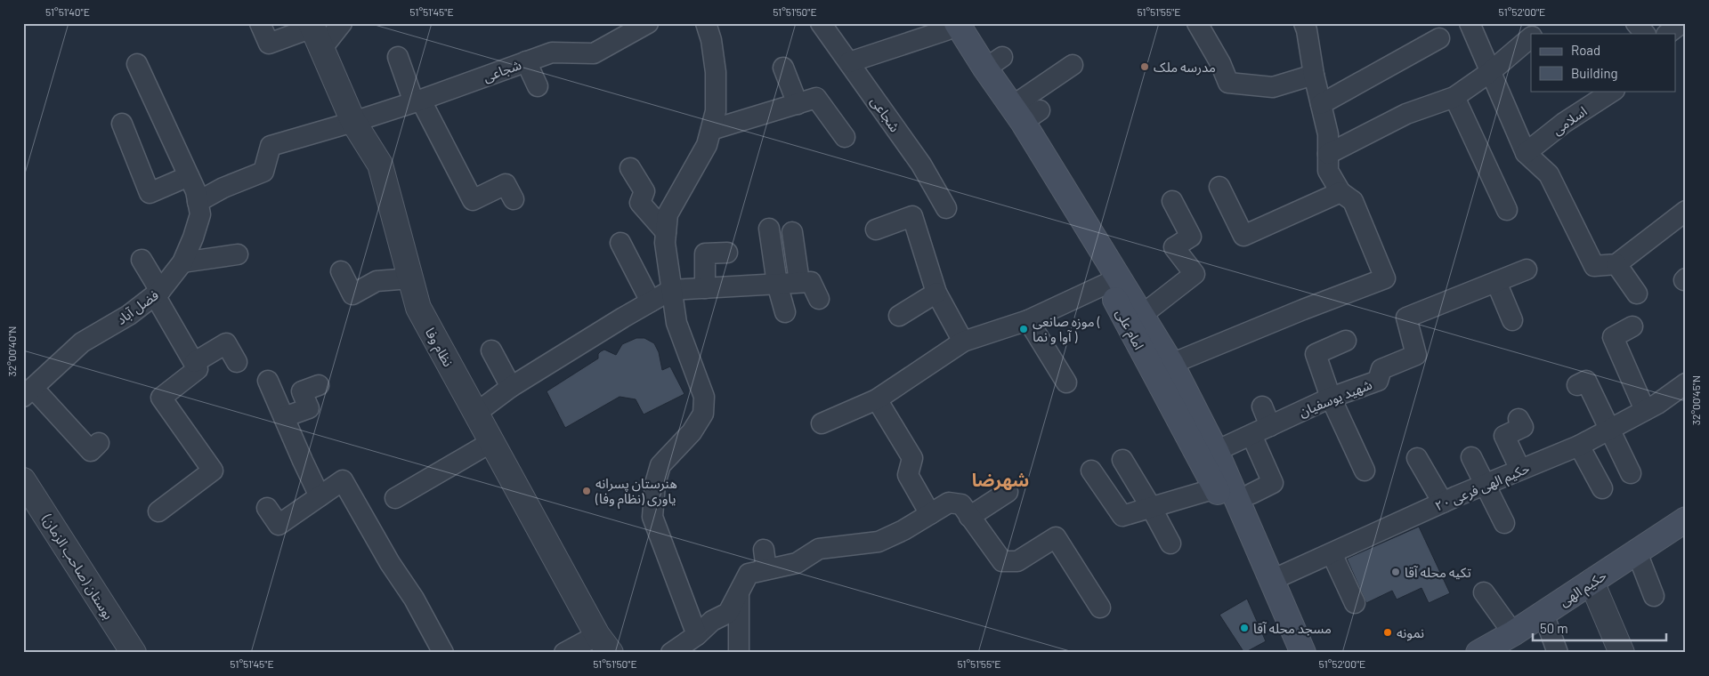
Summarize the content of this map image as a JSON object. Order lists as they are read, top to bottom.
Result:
{
  "streets": {
    "main road": ["امام علی", "حکیم الهی"],
    "street": [
      "شجاعی",
      "اسلامی",
      "فضل آباد",
      "نظام وفا",
      "شهید یوسفیان",
      "حکیم الهی فرعی ۲۰",
      "بوستان (صاحب الزمان)"
    ]
  },
  "crossings": [
    ["شجاعی", "فضل آباد"],
    ["شجاعی", "نظام وفا"]
  ],
  "districts": ["شهرضا"],
  "places": [
    "مدرسه ملک",
    "موزه صانعی ( آوا و نما )",
    "هنرستان پسرانه یاوری (نظام وفا)",
    "تکیه محله آقا",
    "مسجد محله آقا",
    "نمونه"
  ],
  "legend": ["Road", "Building"],
  "scale_bar": "50 m",
  "coordinates": [
    "51°51'40\"E",
    "51°51'45\"E",
    "51°51'50\"E",
    "51°51'55\"E",
    "51°52'00\"E",
    "32°00'40\"N",
    "32°00'45\"N"
  ]
}
